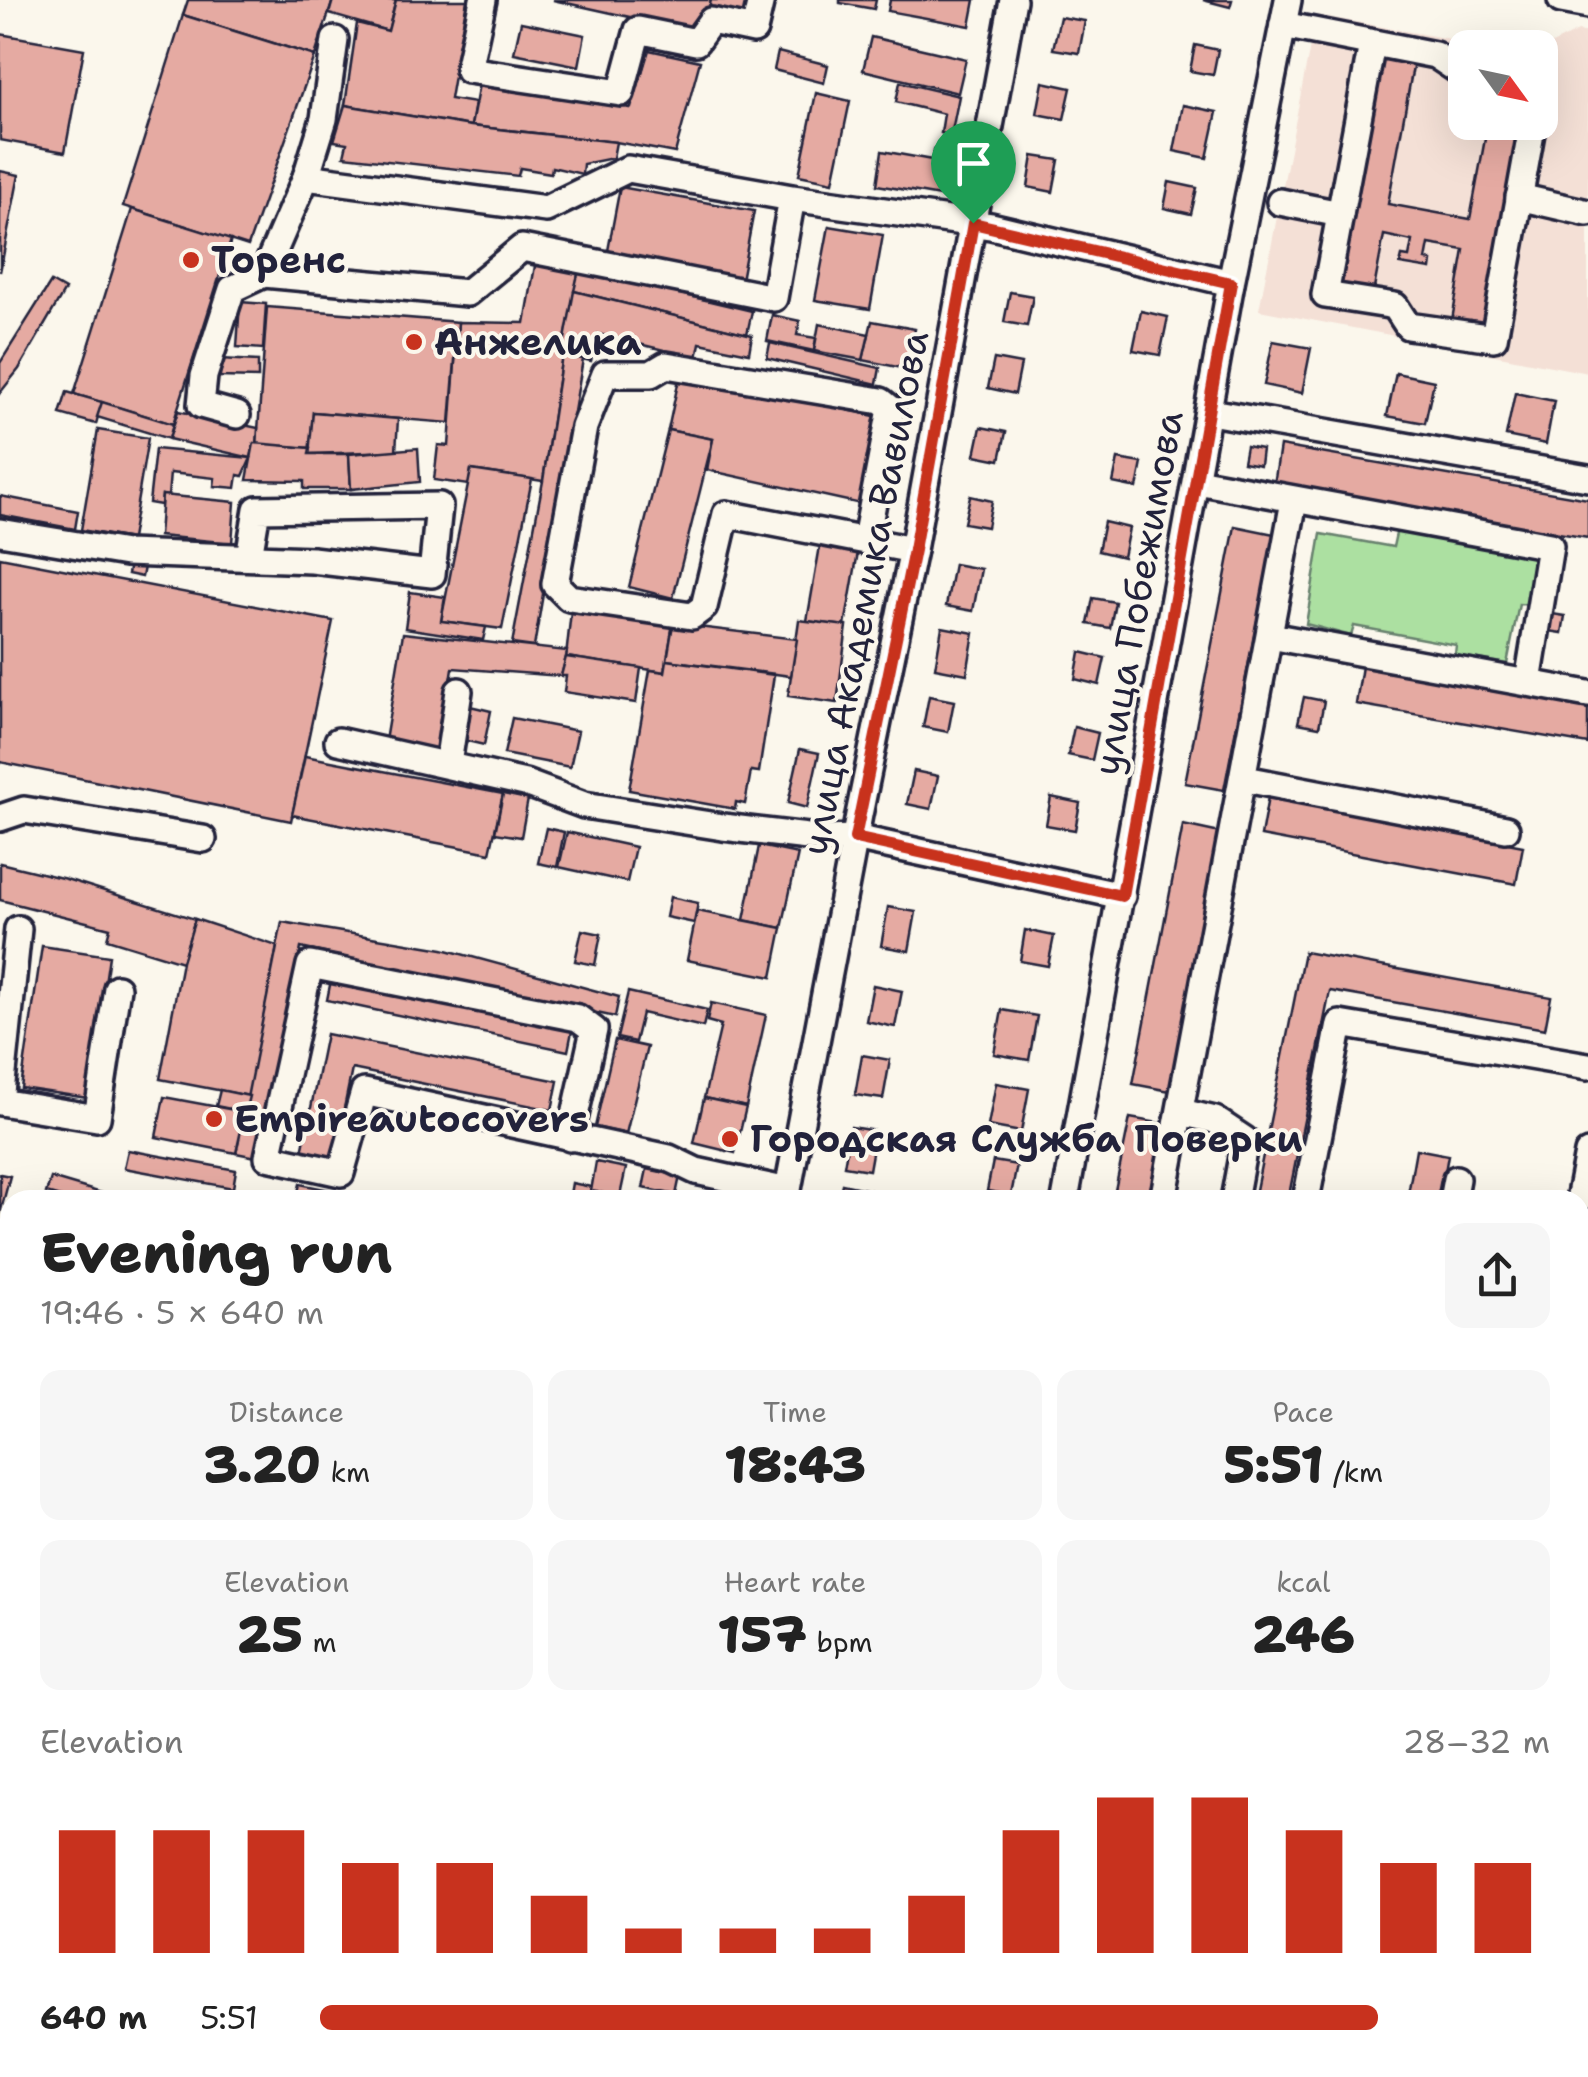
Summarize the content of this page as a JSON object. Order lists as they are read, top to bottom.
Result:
{
  "streets": {
    "street": ["улица Академика Вавилова", "улица Побежимова"]
  },
  "places": [
    "Торенс",
    "Анжелика",
    "Empireautocovers",
    "Городская Служба Поверки"
  ],
  "north": "bottom right",
  "page": {
    "heading": ["Evening run", "19:46 · 5 × 640 m"],
    "stats": [
      ["Distance", "3.20 km"],
      ["Time", "18:43"],
      ["Pace", "5:51 /km"],
      ["Elevation", "25 m"],
      ["Heart rate", "157 bpm"],
      ["kcal", "246"]
    ],
    "chart": ["Elevation", "28–32 m"],
    "list": [
      {
        "name": "640 m",
        "note": "5:51"
      }
    ]
  }
}
